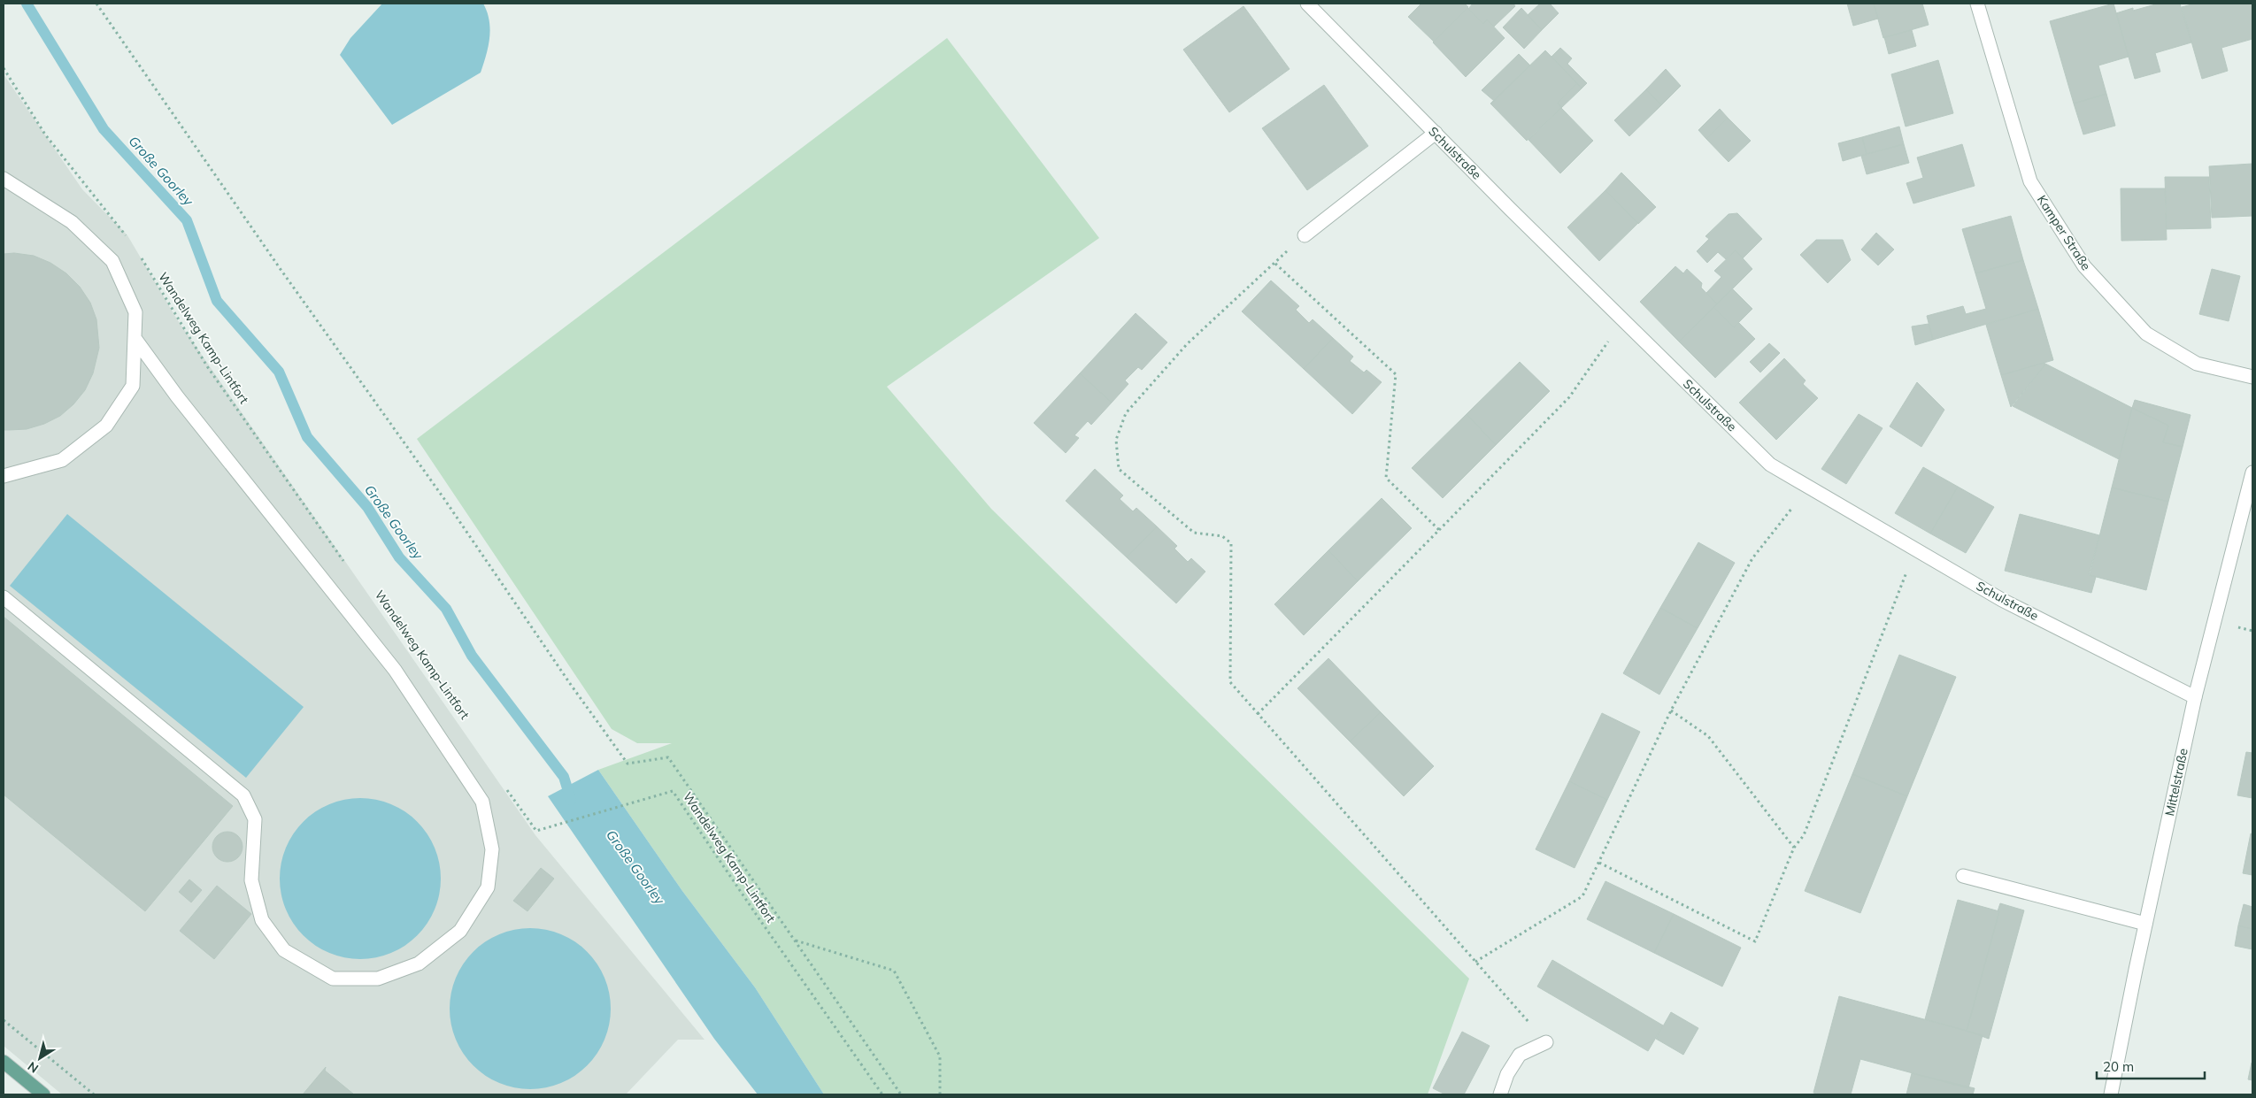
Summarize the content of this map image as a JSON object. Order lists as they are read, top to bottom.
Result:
{
  "streets": {
    "street": ["Schulstraße", "Kamper Straße", "Mittelstraße"],
    "path": ["Wandelweg Kamp-Lintfort"]
  },
  "crossings": [
    ["Schulstraße", "Mittelstraße"]
  ],
  "water": ["Große Goorley"],
  "scale_bar": "20 m",
  "north": "bottom left"
}
